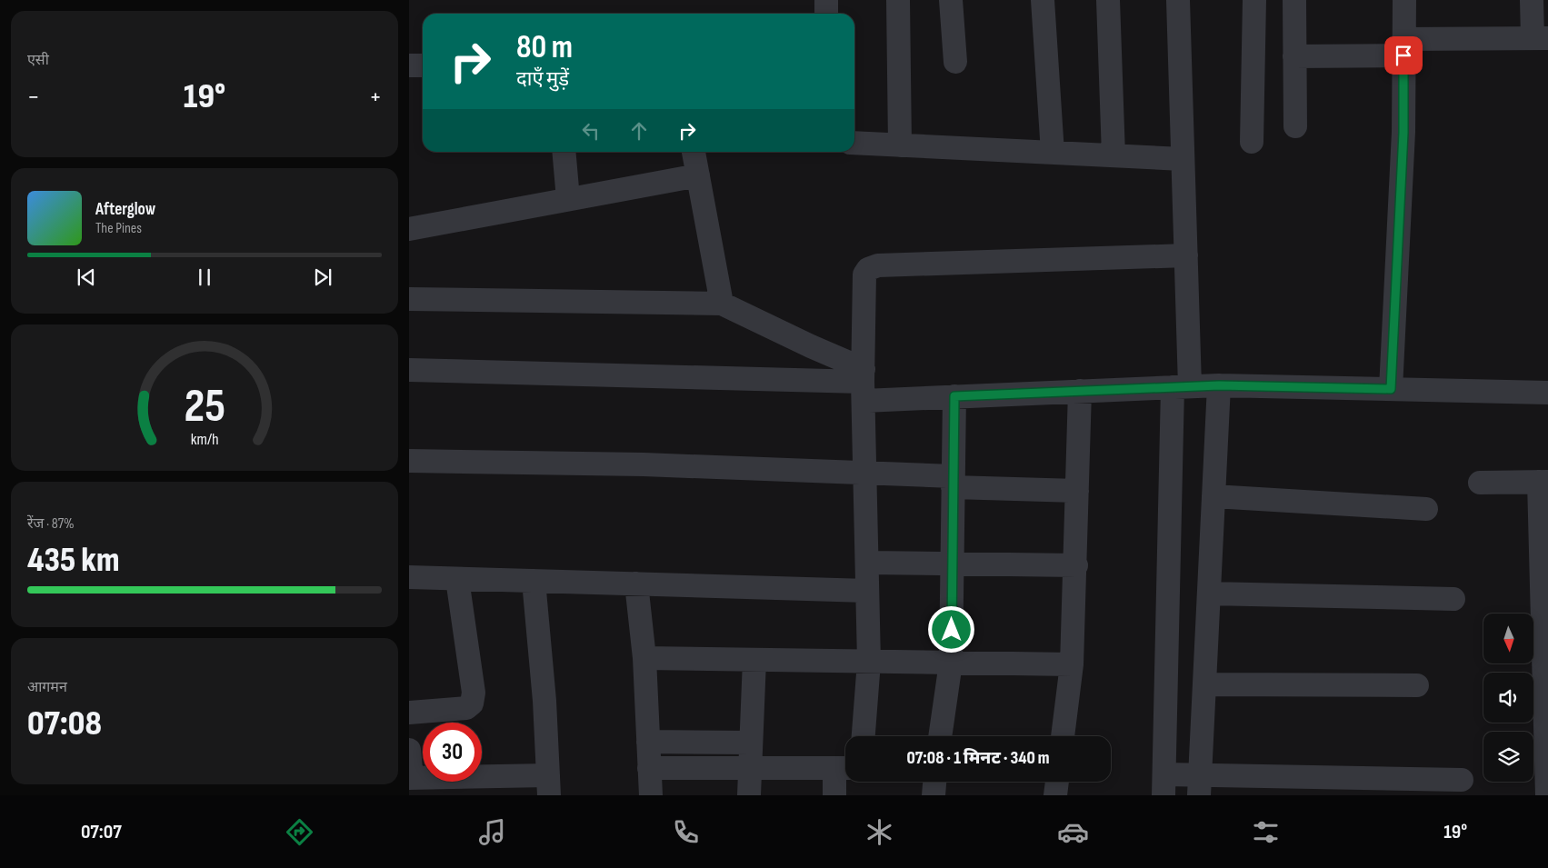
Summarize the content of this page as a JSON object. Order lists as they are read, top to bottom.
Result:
{
  "north": "bottom",
  "page": {
    "tile": [
      "एसी",
      ["रेंज · 87%", "435 km"],
      ["आगमन", "07:08"]
    ],
    "turn": ["80 m", "दाएँ मुड़ें"],
    "heat": ["−", "19°", "+"],
    "song": ["Afterglow", "The Pines"],
    "limit": "30",
    "trip": "07:08 · 1 मिनट · 340 m",
    "tabs": ["07:07", "19°"],
    "gauge": ["25", "km/h"]
  }
}
